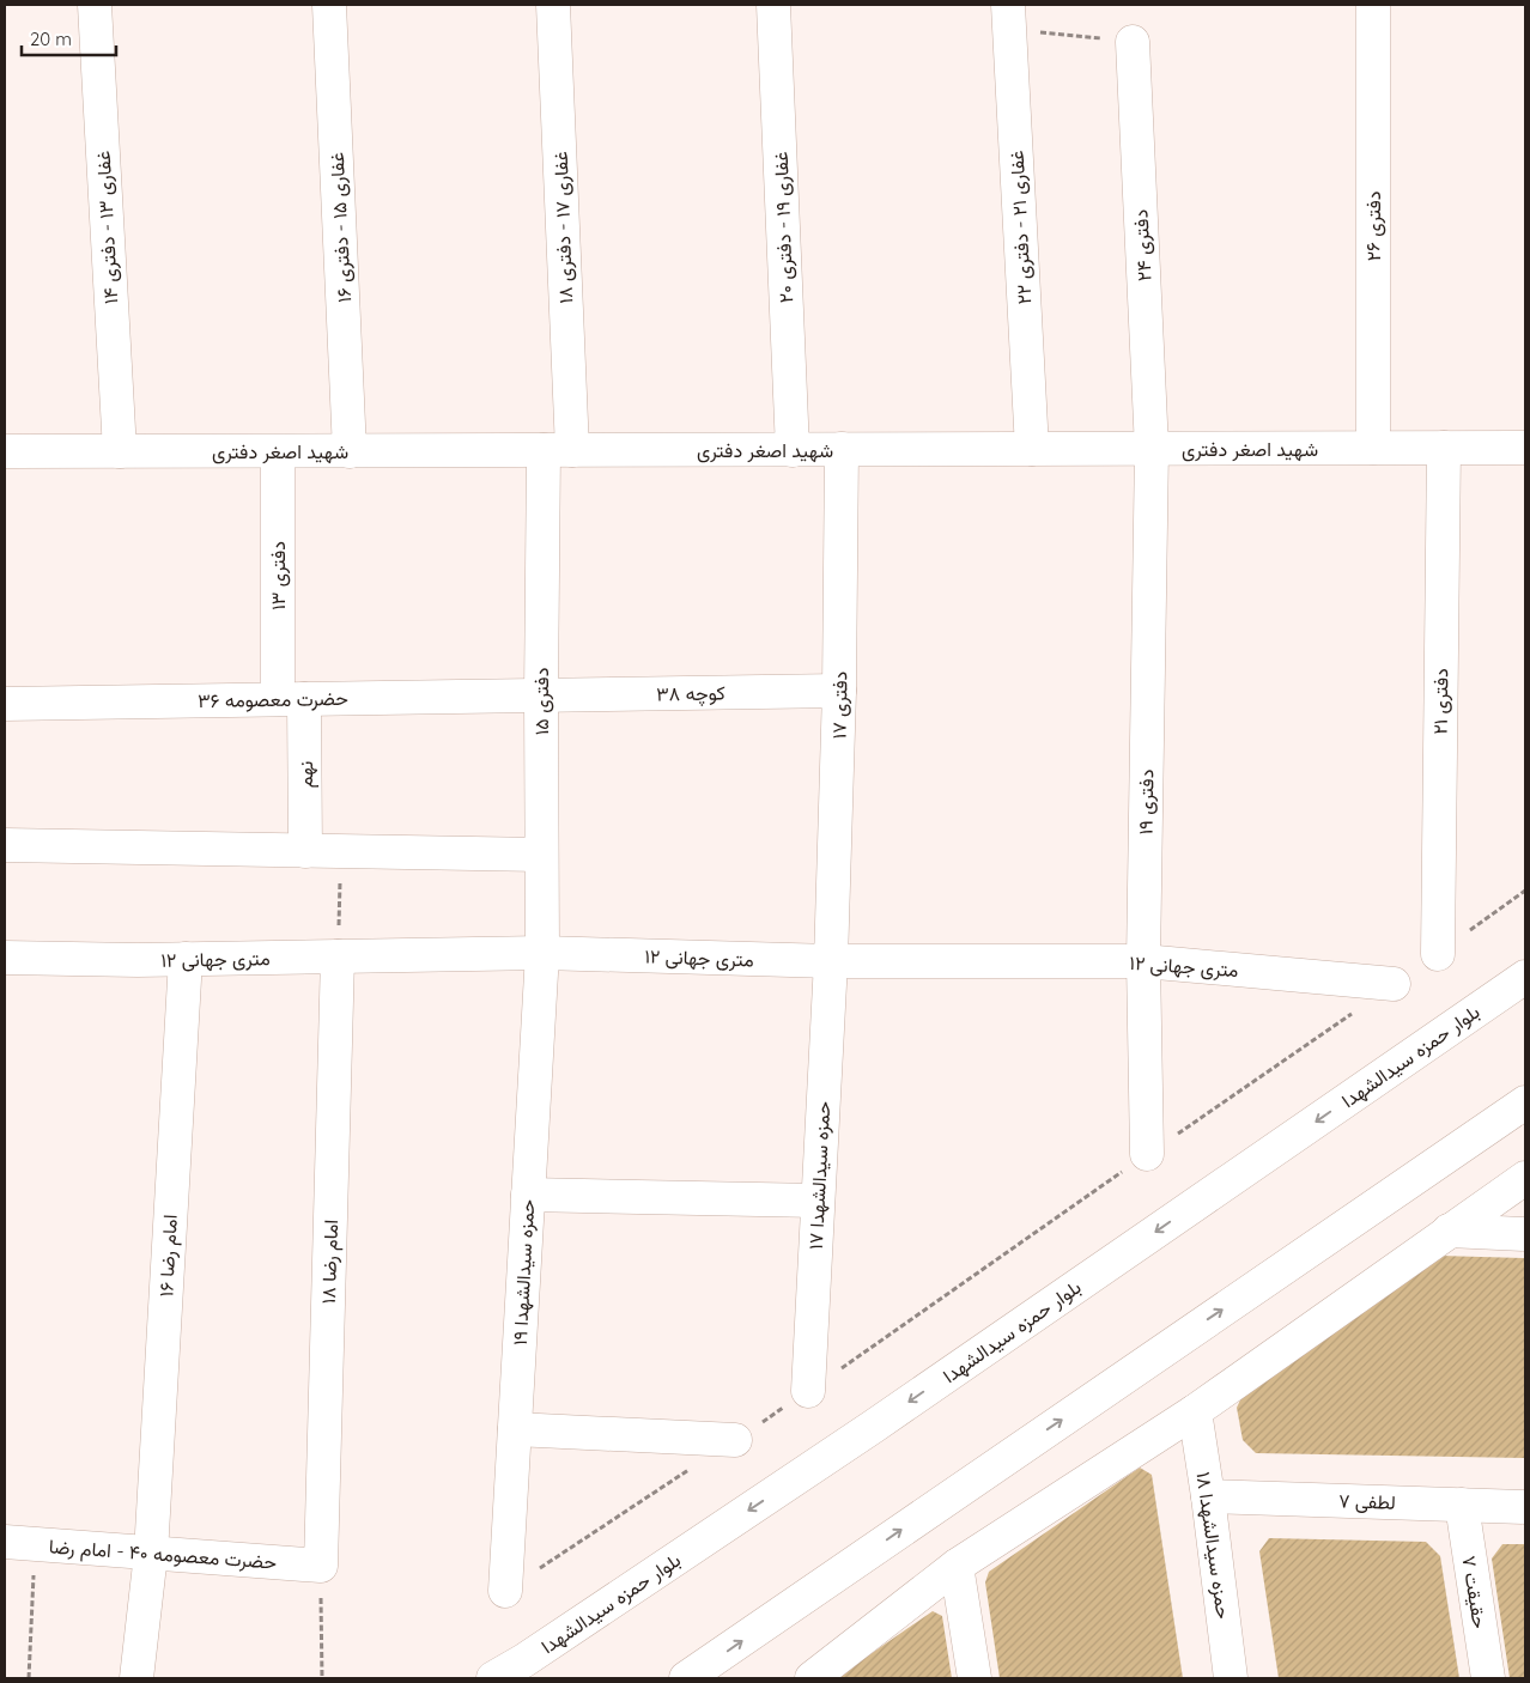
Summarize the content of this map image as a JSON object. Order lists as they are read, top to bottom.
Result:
{
  "streets": {
    "street": [
      "دفتری ۲۶",
      "غفاری ۱۳ - دفتری ۱۴",
      "غفاری ۱۵ - دفتری ۱۶",
      "غفاری ۱۷ - دفتری ۱۸",
      "غفاری ۱۹ - دفتری ۲۰",
      "غفاری ۲۱ - دفتری ۲۲",
      "دفتری ۲۴",
      "شهید اصغر دفتری",
      "دفتری ۱۳",
      "کوچه ۳۸",
      "حضرت معصومه ۳۶",
      "دفتری ۱۵",
      "دفتری ۲۱",
      "دفتری ۱۷",
      "نهم",
      "دفتری ۱۹",
      "۱۲ متری جهانی",
      "بلوار حمزه سیدالشهدا",
      "حمزه سیدالشهدا ۱۷",
      "امام رضا ۱۶",
      "امام رضا ۱۸",
      "حمزه سیدالشهدا ۱۹",
      "لطفی ۷",
      "حمزه سیدالشهدا ۱۸",
      "حضرت معصومه ۴۰ - امام رضا",
      "حقیقت ۷"
    ]
  },
  "crossings": [
    ["دفتری ۲۶", "شهید اصغر دفتری"],
    ["غفاری ۱۳ - دفتری ۱۴", "شهید اصغر دفتری"],
    ["غفاری ۱۵ - دفتری ۱۶", "شهید اصغر دفتری"],
    ["غفاری ۱۷ - دفتری ۱۸", "شهید اصغر دفتری"],
    ["غفاری ۱۷ - دفتری ۱۸", "دفتری ۱۵"],
    ["غفاری ۱۹ - دفتری ۲۰", "شهید اصغر دفتری"],
    ["غفاری ۲۱ - دفتری ۲۲", "شهید اصغر دفتری"],
    ["دفتری ۲۴", "شهید اصغر دفتری"],
    ["دفتری ۲۴", "دفتری ۱۹"],
    ["شهید اصغر دفتری", "دفتری ۱۳"],
    ["شهید اصغر دفتری", "دفتری ۱۵"],
    ["شهید اصغر دفتری", "دفتری ۲۱"],
    ["شهید اصغر دفتری", "دفتری ۱۷"],
    ["شهید اصغر دفتری", "دفتری ۱۹"],
    ["دفتری ۱۳", "حضرت معصومه ۳۶"],
    ["دفتری ۱۳", "نهم"],
    ["کوچه ۳۸", "حضرت معصومه ۳۶"],
    ["کوچه ۳۸", "دفتری ۱۵"],
    ["کوچه ۳۸", "دفتری ۱۷"],
    ["حضرت معصومه ۳۶", "دفتری ۱۵"],
    ["حضرت معصومه ۳۶", "نهم"],
    ["دفتری ۱۵", "۱۲ متری جهانی"],
    ["دفتری ۱۵", "حمزه سیدالشهدا ۱۹"],
    ["دفتری ۱۷", "۱۲ متری جهانی"],
    ["دفتری ۱۷", "حمزه سیدالشهدا ۱۷"],
    ["دفتری ۱۹", "۱۲ متری جهانی"],
    ["۱۲ متری جهانی", "حمزه سیدالشهدا ۱۷"],
    ["۱۲ متری جهانی", "امام رضا ۱۶"],
    ["۱۲ متری جهانی", "امام رضا ۱۸"],
    ["۱۲ متری جهانی", "حمزه سیدالشهدا ۱۹"],
    ["امام رضا ۱۶", "حضرت معصومه ۴۰ - امام رضا"],
    ["امام رضا ۱۸", "حضرت معصومه ۴۰ - امام رضا"],
    ["لطفی ۷", "حمزه سیدالشهدا ۱۸"],
    ["لطفی ۷", "حقیقت ۷"]
  ],
  "scale_bar": "20 m"
}
